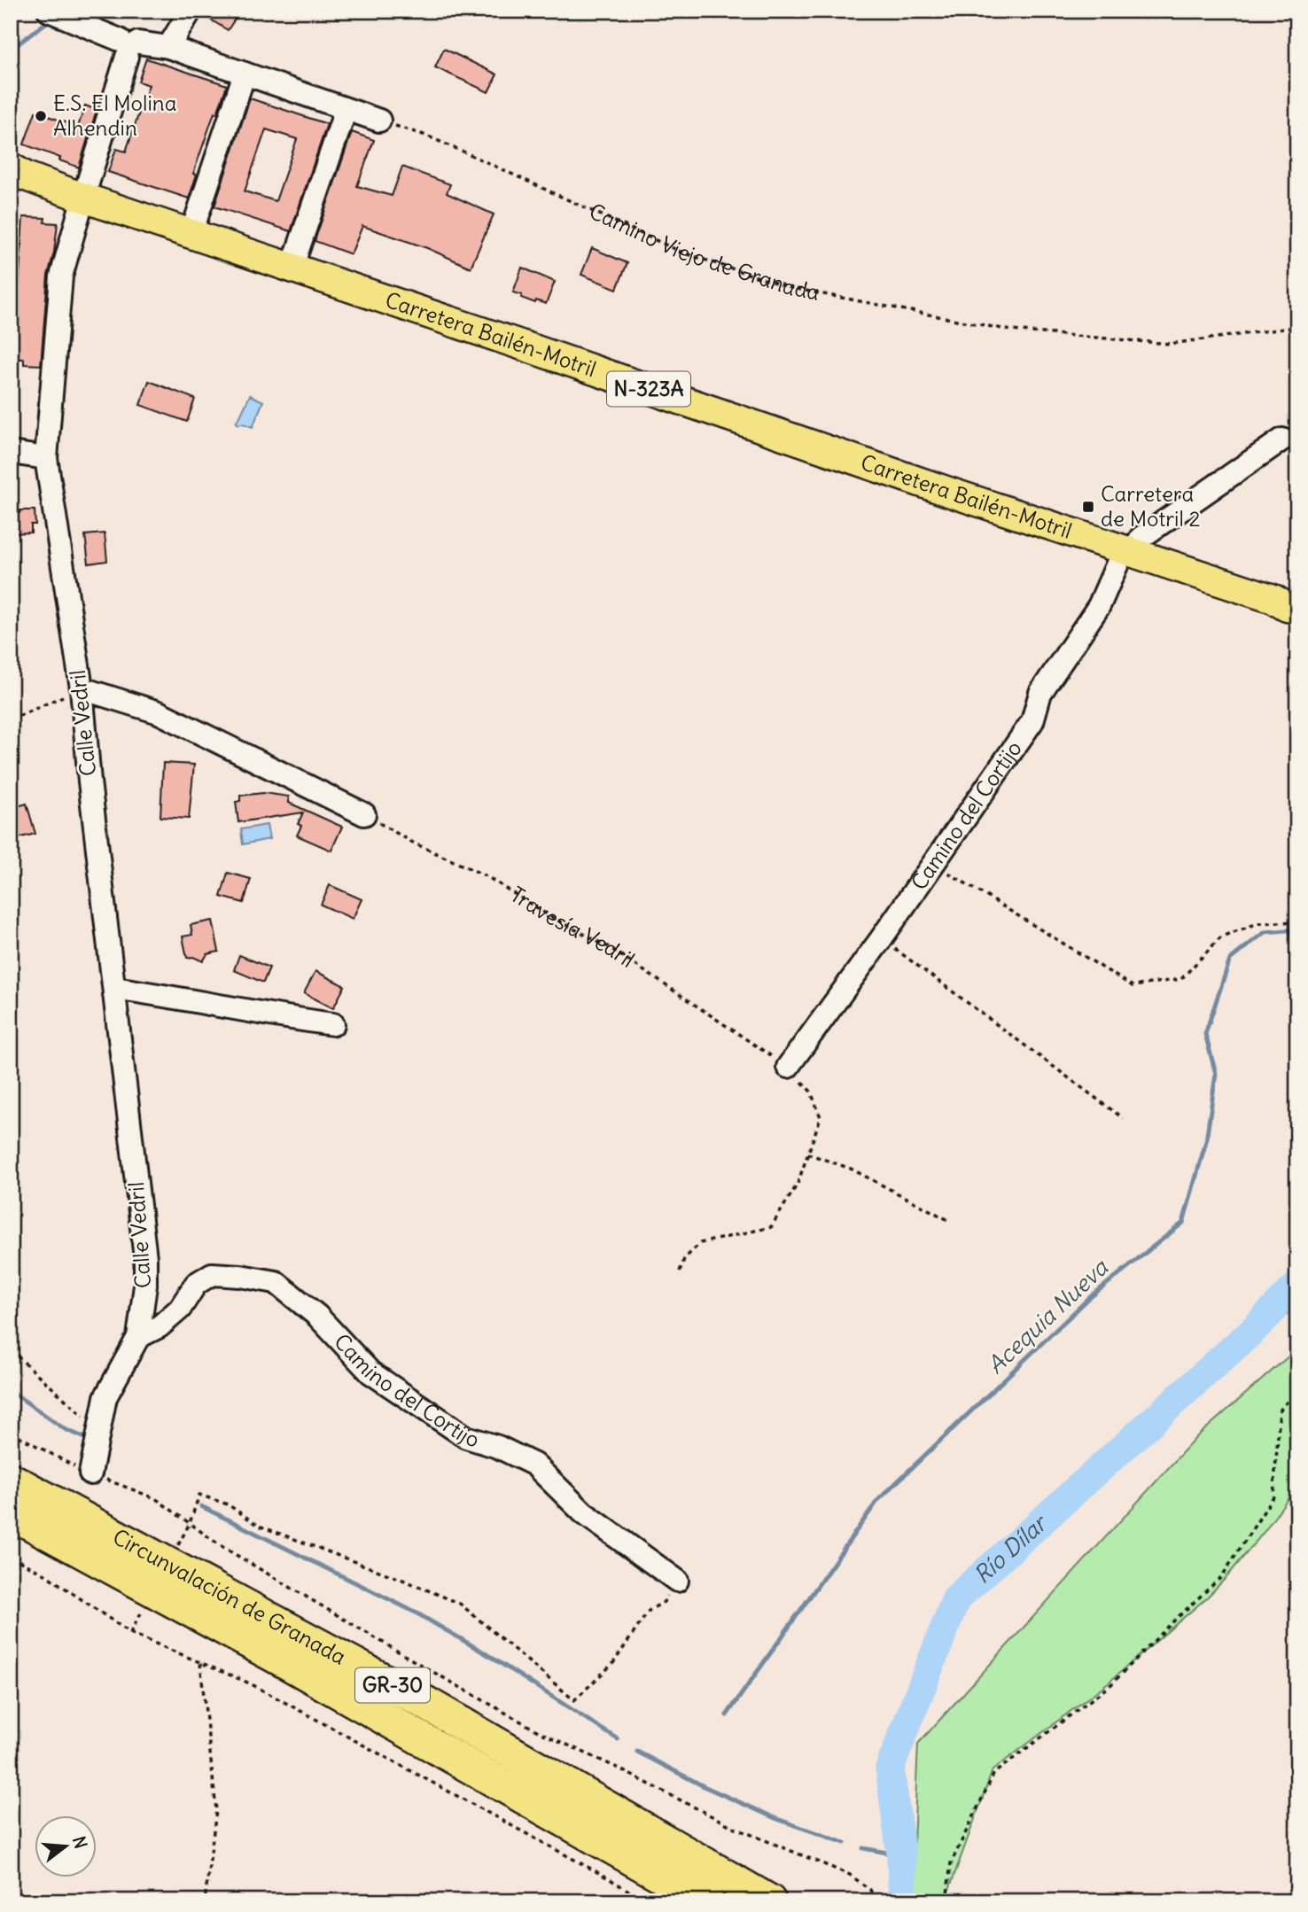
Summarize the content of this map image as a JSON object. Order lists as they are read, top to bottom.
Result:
{
  "streets": {
    "highway": ["Circunvalación de Granada", "GR-30"],
    "main road": ["Carretera Bailén-Motril", "N-323A"],
    "street": ["Calle Vedril", "Camino del Cortijo"],
    "path": ["Camino Viejo de Granada", "Travesía Vedril"]
  },
  "crossings": [
    ["Carretera Bailén-Motril", "Calle Vedril"],
    ["Carretera Bailén-Motril", "Camino del Cortijo"],
    ["Calle Vedril", "Camino del Cortijo"],
    ["Camino del Cortijo", "Travesía Vedril"]
  ],
  "water": ["Acequia Nueva", "Río Dílar"],
  "places": {
    "other": ["E.S. El Molina Alhendin"],
    "transit": ["Carretera de Motril 2"]
  },
  "north": "right"
}
